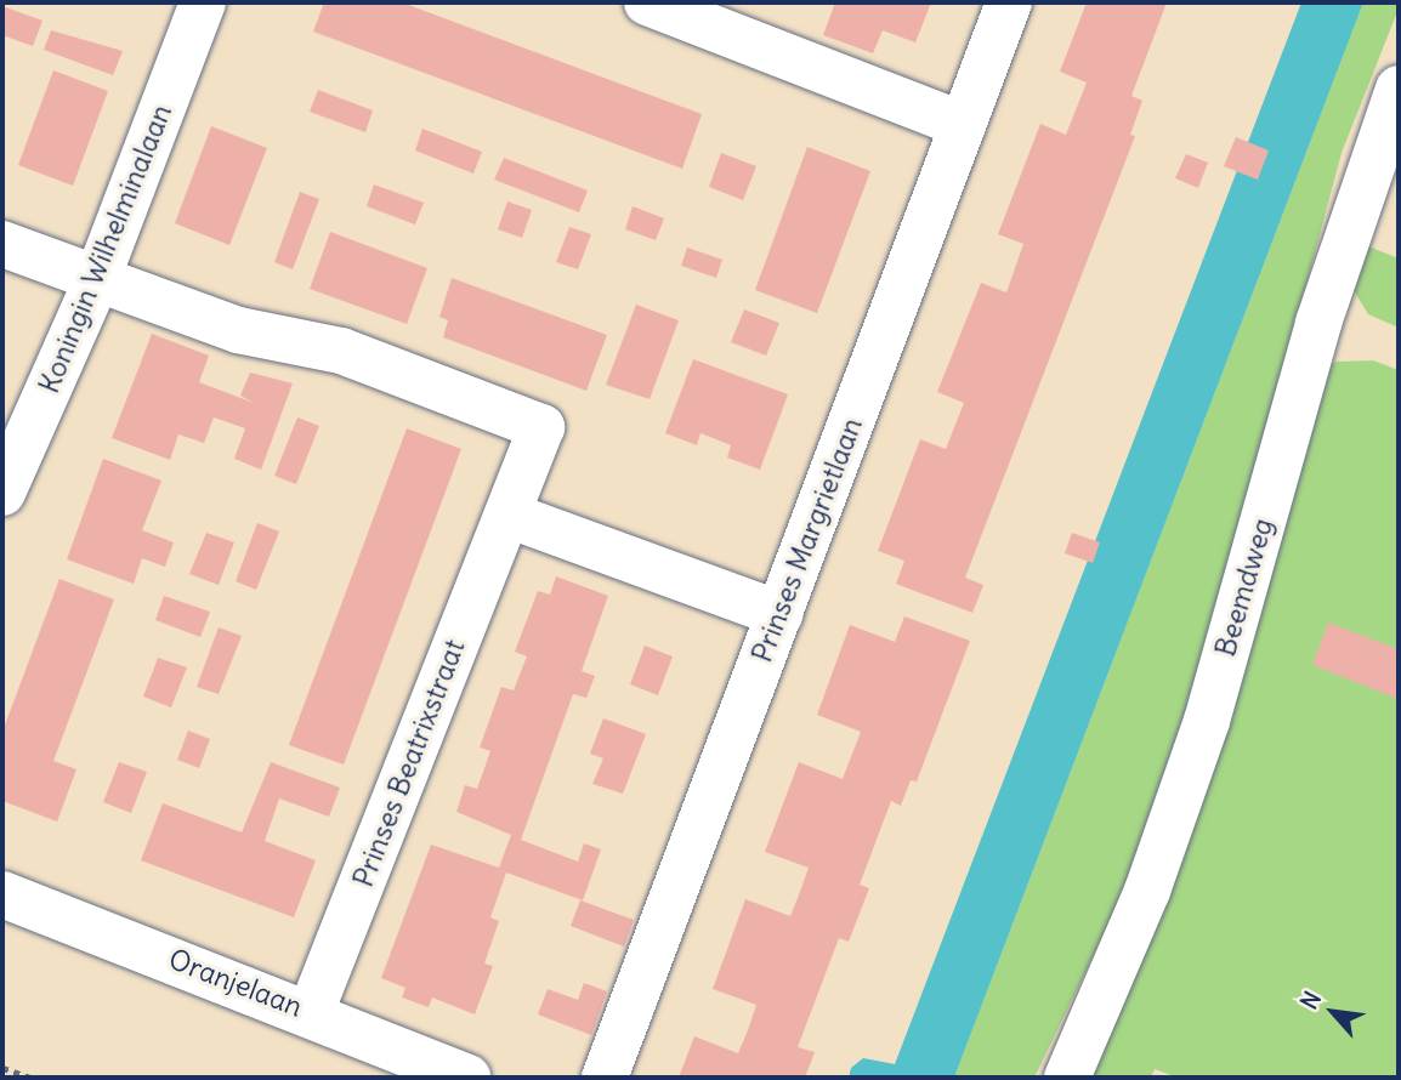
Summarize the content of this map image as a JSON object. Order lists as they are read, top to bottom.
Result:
{
  "streets": {
    "street": [
      "Koningin Wilhelminalaan",
      "Prinses Margrietlaan",
      "Beemdweg",
      "Prinses Beatrixstraat",
      "Oranjelaan"
    ]
  },
  "crossings": [
    ["Koningin Wilhelminalaan", "Prinses Beatrixstraat"],
    ["Prinses Beatrixstraat", "Oranjelaan"]
  ],
  "north": "top left"
}
